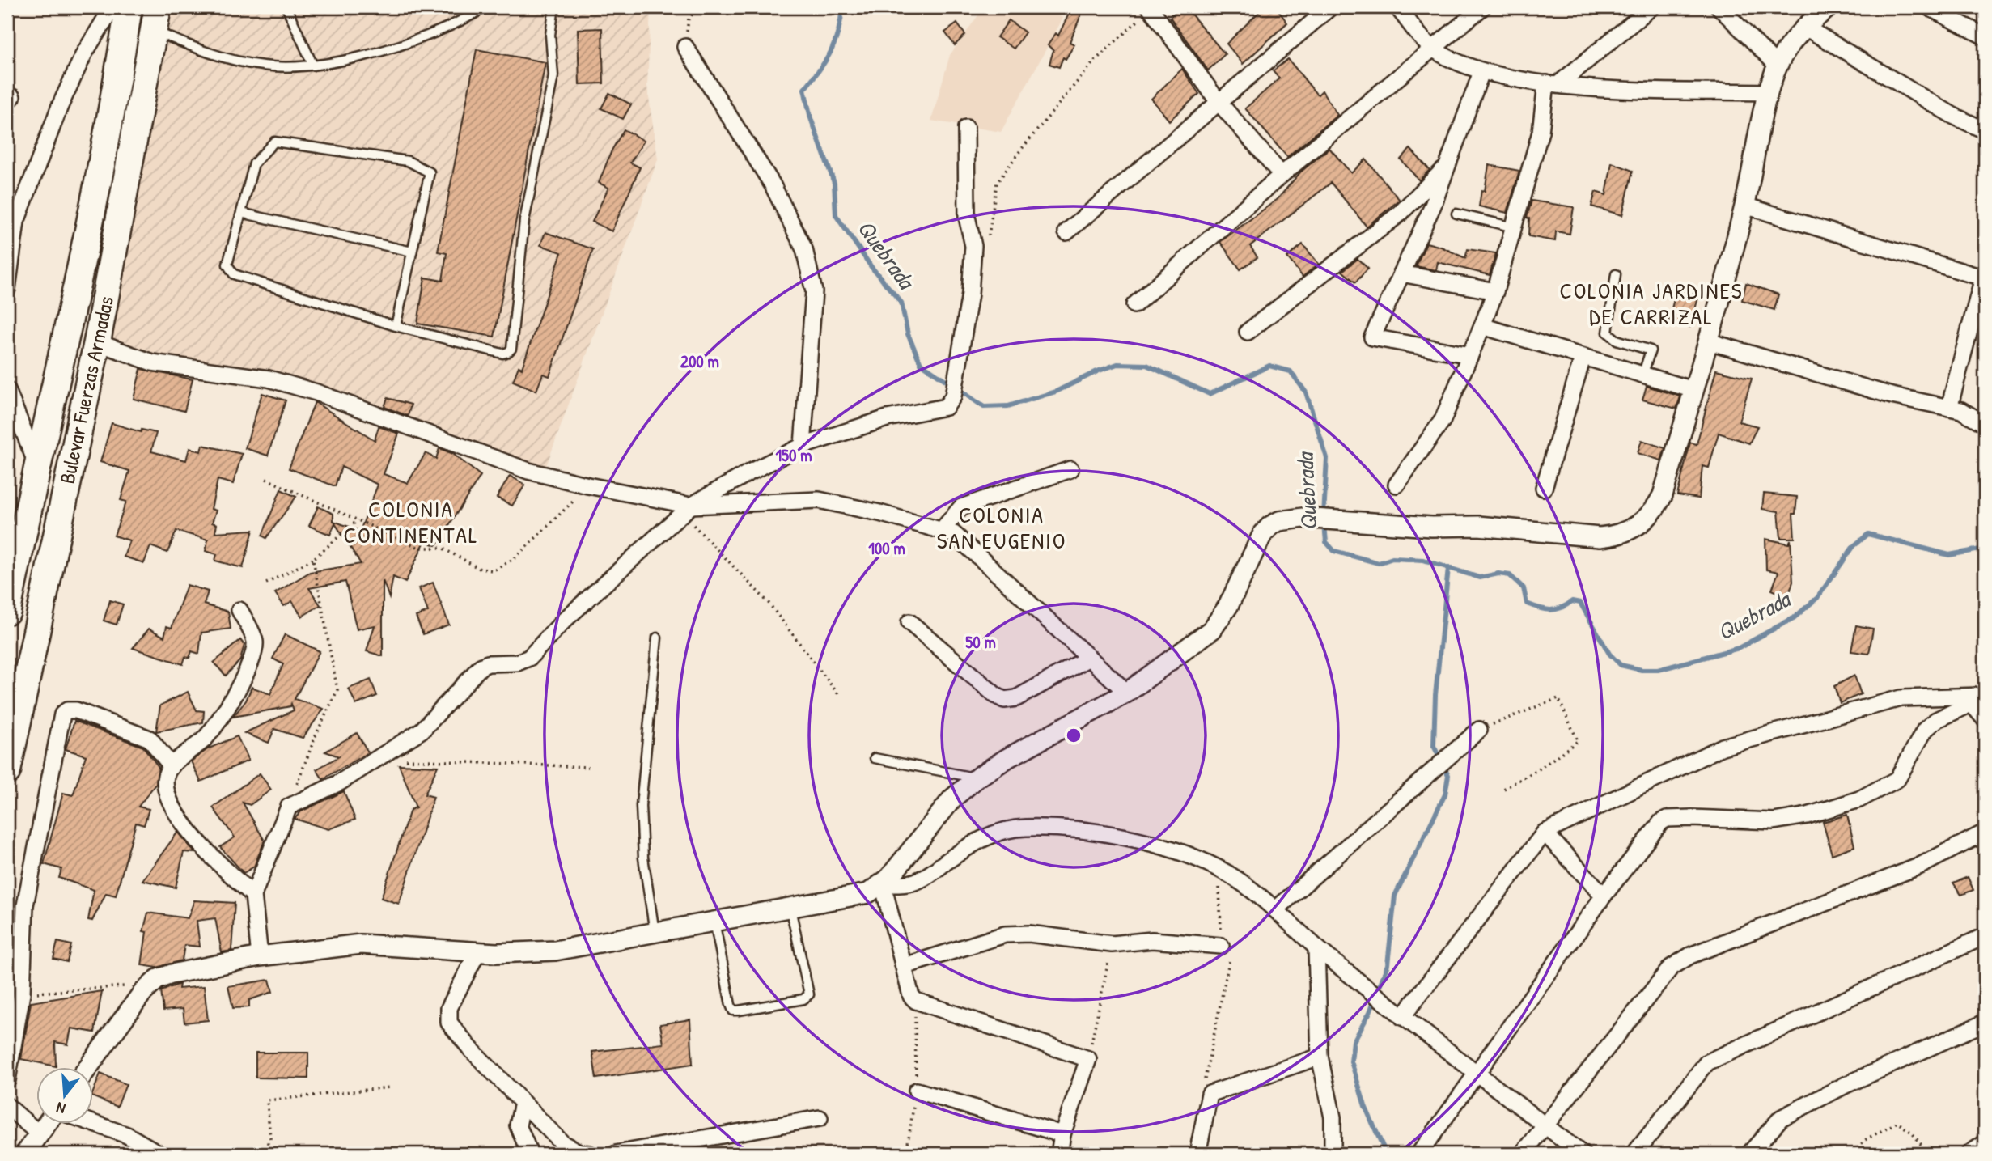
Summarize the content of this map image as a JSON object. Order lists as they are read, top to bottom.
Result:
{
  "streets": {
    "highway": ["Bulevar Fuerzas Armadas"]
  },
  "districts": ["COLONIA JARDINES DE CARRIZAL", "COLONIA CONTINENTAL", "COLONIA SAN EUGENIO"],
  "water": ["Quebrada"],
  "north": "bottom",
  "rings": [
    "200 m",
    "150 m",
    "100 m",
    "50 m"
  ]
}
